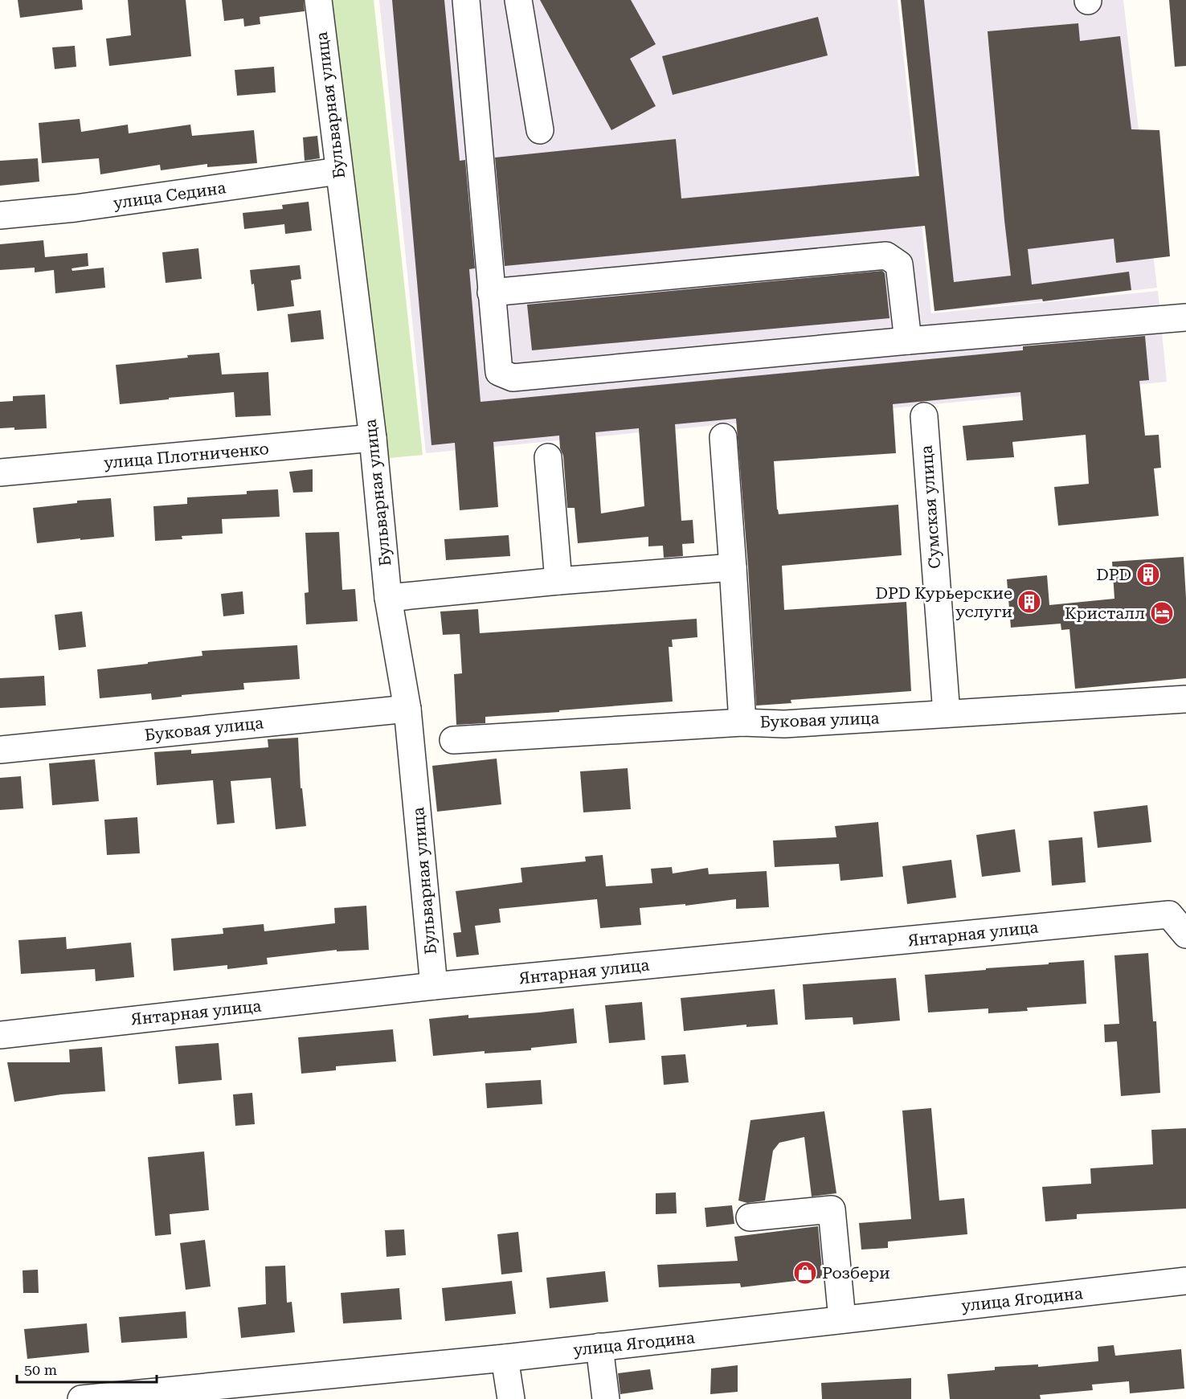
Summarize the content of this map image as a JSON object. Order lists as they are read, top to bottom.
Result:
{
  "streets": {
    "street": [
      "Бульварная улица",
      "улица Седина",
      "улица Плотниченко",
      "Сумская улица",
      "Буковая улица",
      "Янтарная улица",
      "улица Ягодина"
    ]
  },
  "crossings": [
    ["Бульварная улица", "улица Седина"],
    ["Бульварная улица", "улица Плотниченко"],
    ["Бульварная улица", "Буковая улица"],
    ["Бульварная улица", "Янтарная улица"],
    ["Сумская улица", "Буковая улица"]
  ],
  "places": {
    "building": ["DPD", "DPD Курьерские услуги"],
    "hotel": ["Кристалл"],
    "shop": ["Розбери"]
  },
  "scale_bar": "50 m"
}
